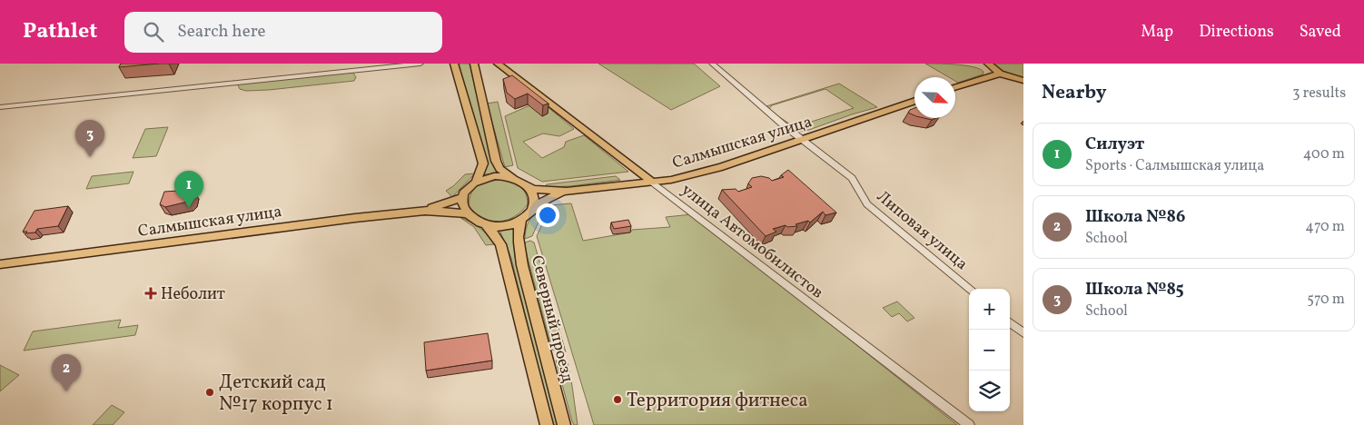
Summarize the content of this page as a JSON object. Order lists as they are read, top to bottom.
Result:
{
  "streets": {
    "main road": ["Салмышская улица", "улица Автомобилистов", "Северный проезд"],
    "street": ["Липовая улица"]
  },
  "crossings": [
    ["Салмышская улица", "Липовая улица"],
    ["Салмышская улица", "улица Автомобилистов"]
  ],
  "places": {
    "health": ["Неболит"],
    "other": ["Детский сад №17 корпус 1", "Территория фитнеса"]
  },
  "north": "bottom right",
  "page": {
    "header": "Pathlet",
    "search": "Search here",
    "nav": ["Map", "Directions", "Saved"],
    "heading": ["Nearby", "3 results"],
    "pins": ["3", "1", "2"],
    "list": [
      {
        "mark": "1",
        "name": "Силуэт",
        "note": "Sports · Салмышская улица",
        "value": "400 m"
      },
      {
        "mark": "2",
        "name": "Школа №86",
        "note": "School",
        "value": "470 m"
      },
      {
        "mark": "3",
        "name": "Школа №85",
        "note": "School",
        "value": "570 m"
      }
    ],
    "map_buttons": ["+", "−"]
  }
}
